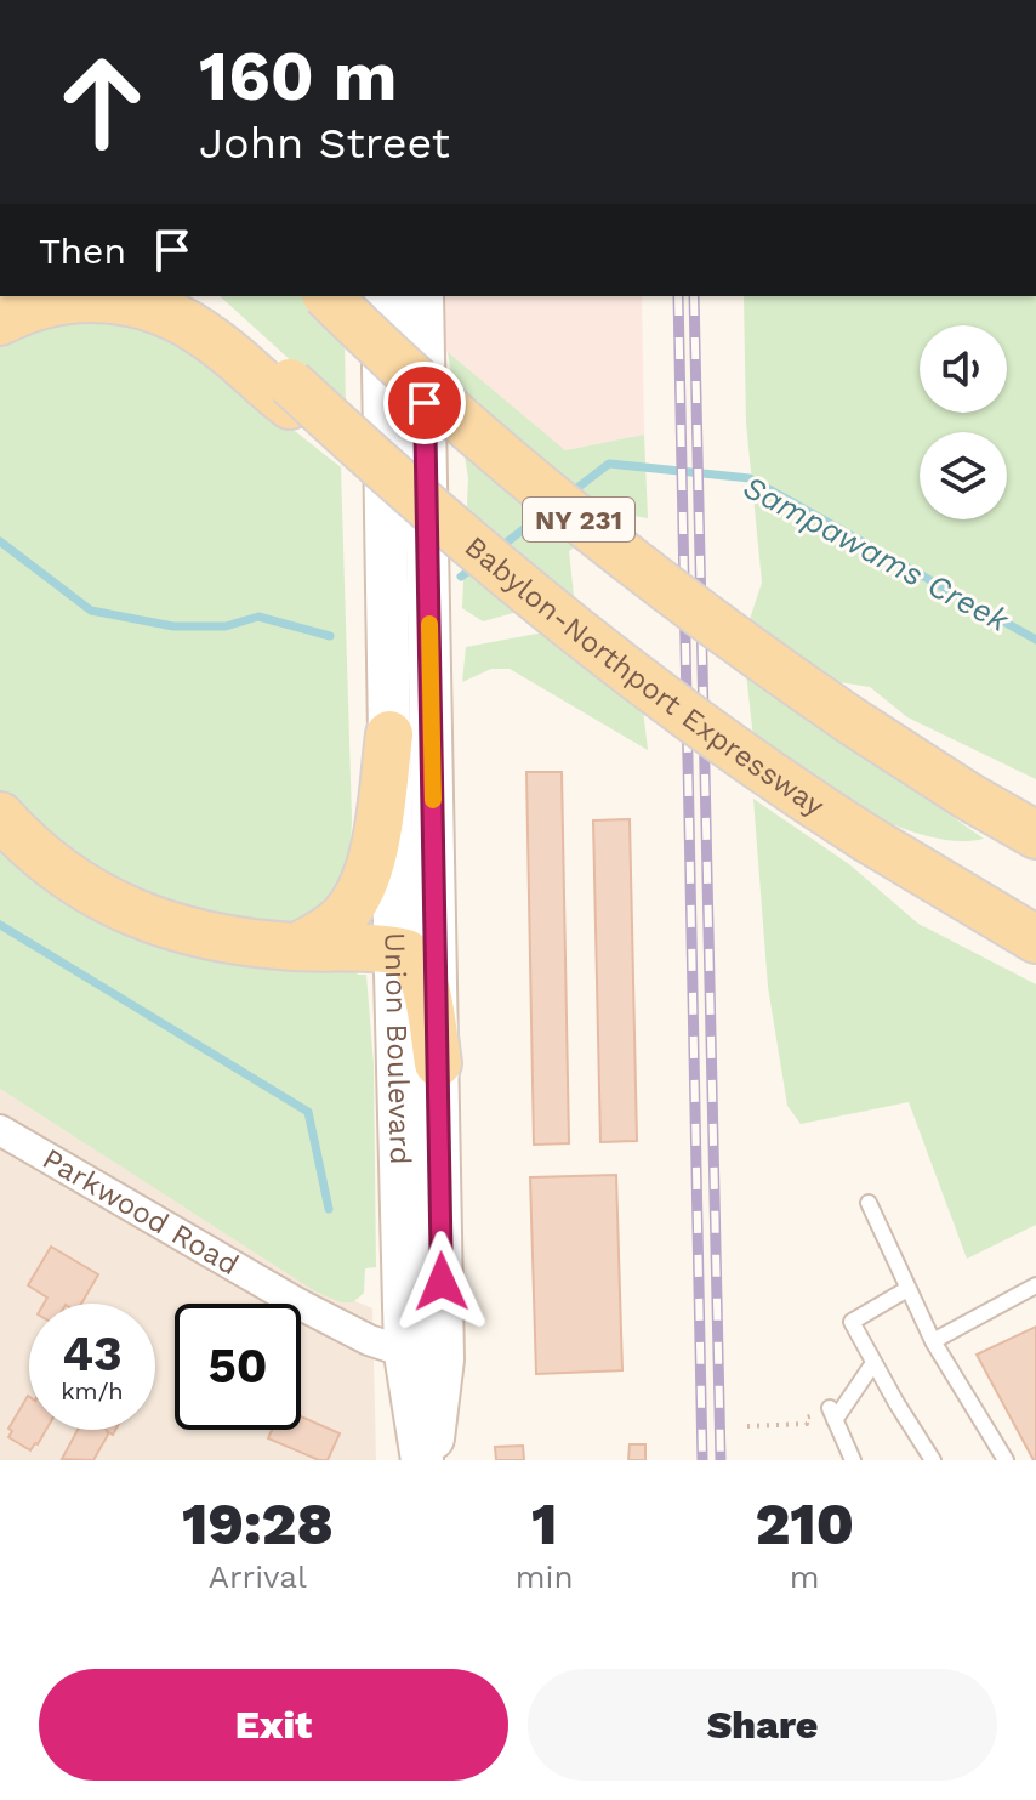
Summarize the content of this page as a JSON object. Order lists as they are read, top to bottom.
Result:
{
  "streets": {
    "main road": ["NY 231", "Babylon-Northport Expressway", "Union Boulevard"],
    "street": ["Parkwood Road"]
  },
  "crossings": [
    ["Union Boulevard", "Parkwood Road"]
  ],
  "water": ["Sampawams Creek"],
  "page": {
    "turn": ["160 m", "John Street"],
    "then": "Then",
    "speed": "43 km/h",
    "limit": "50",
    "eta": [
      "19:28",
      "Arrival",
      "1",
      "min",
      "210",
      "m"
    ],
    "buttons": ["Exit", "Share"]
  }
}
